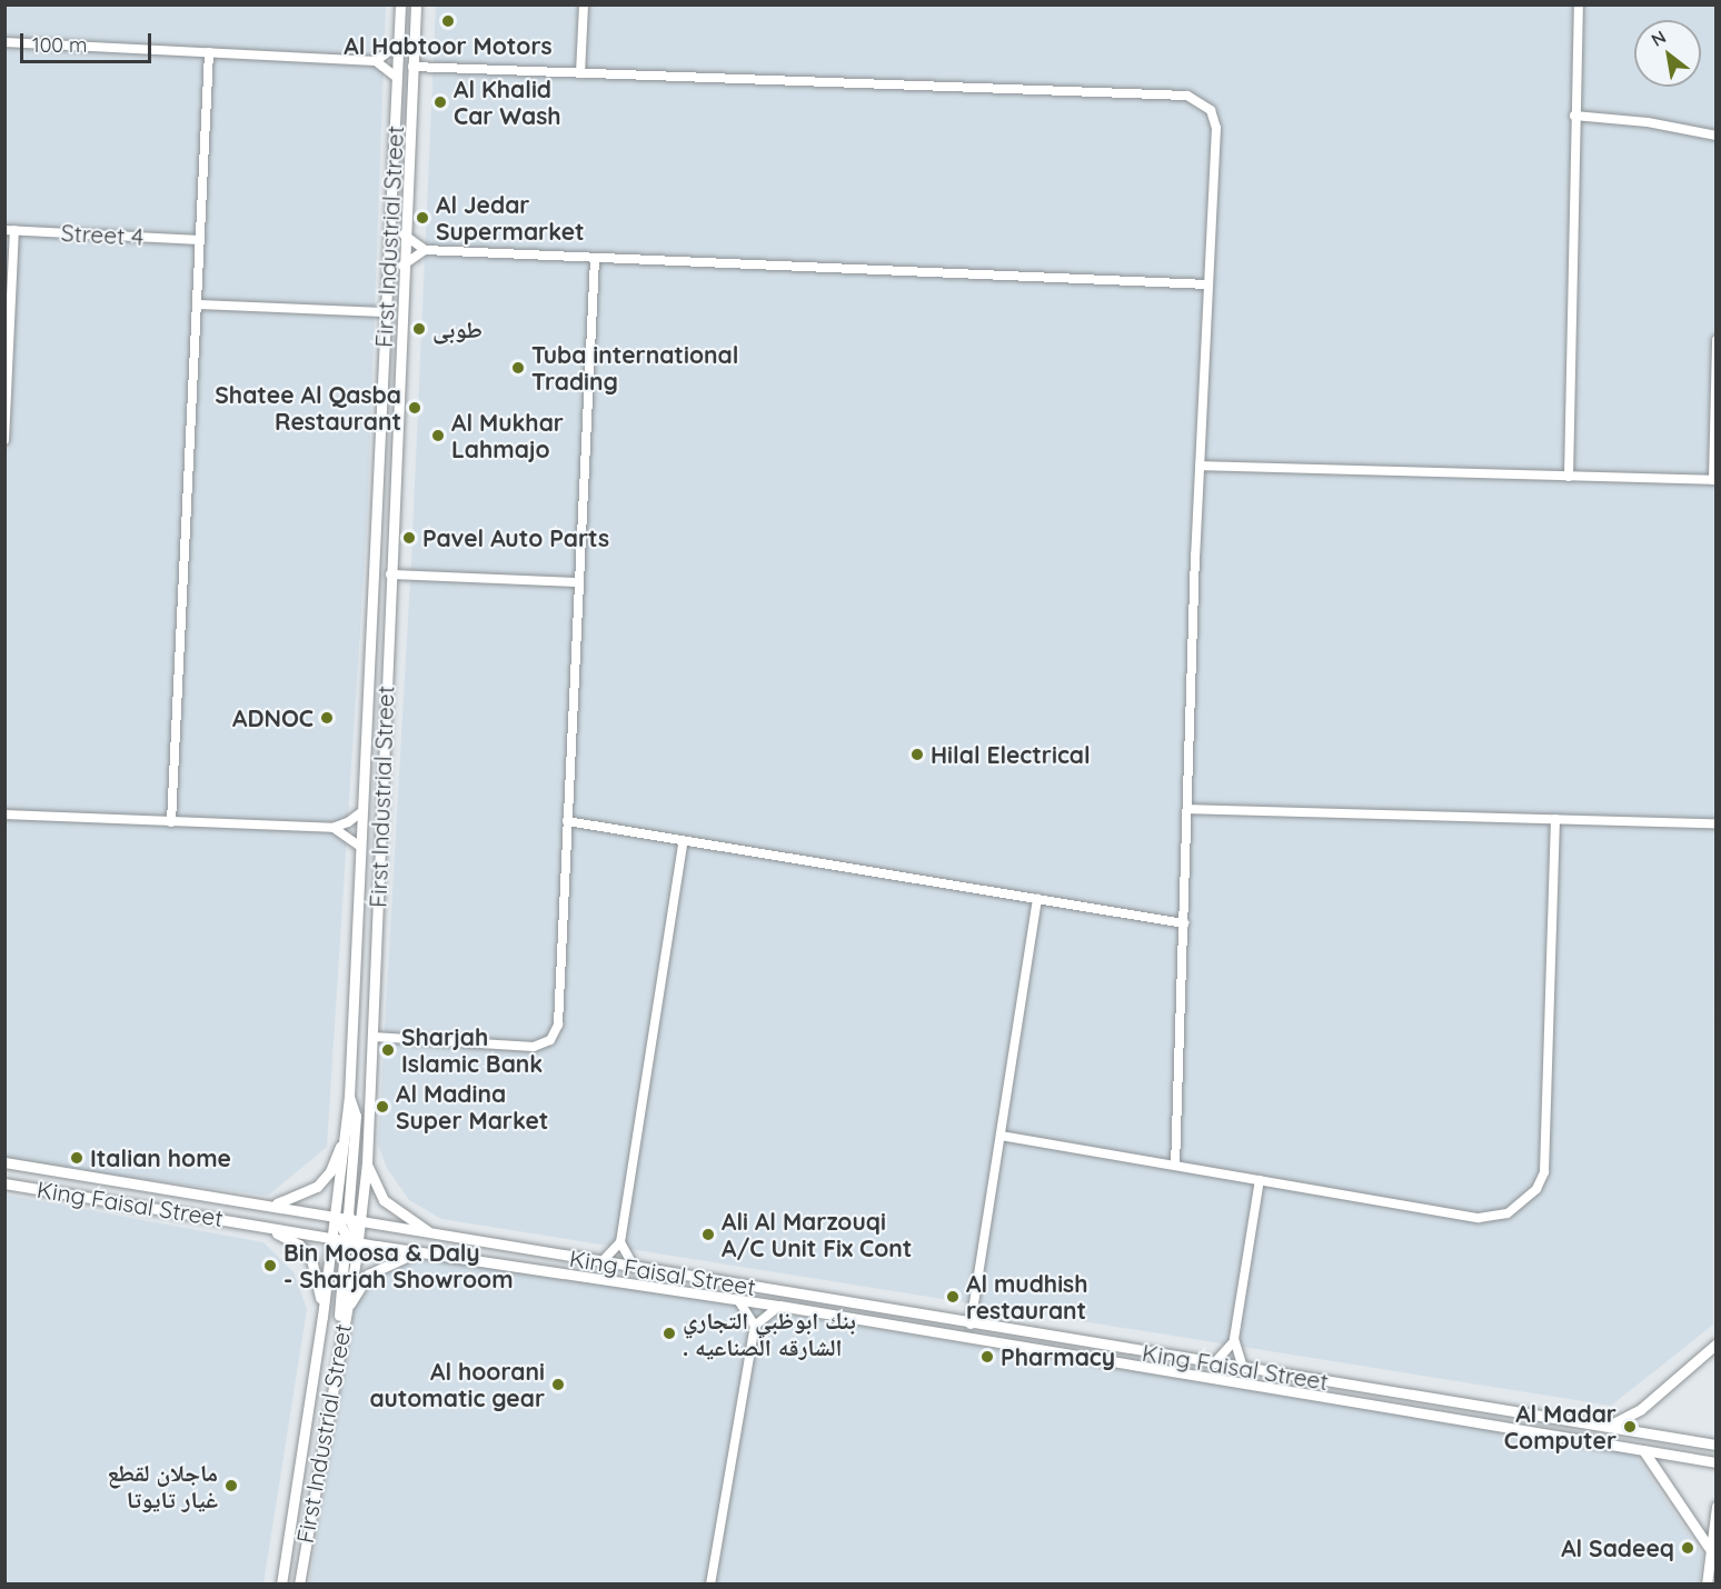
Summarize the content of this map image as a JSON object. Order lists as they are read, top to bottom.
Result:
{
  "streets": {
    "main road": ["First Industrial Street", "King Faisal Street"],
    "street": ["Street 4"]
  },
  "crossings": [
    ["First Industrial Street", "King Faisal Street"]
  ],
  "places": [
    "Al Habtoor Motors",
    "Al Khalid Car Wash",
    "Al Jedar Supermarket",
    "طوبى",
    "Tuba international Trading",
    "Shatee Al Qasba Restaurant",
    "Al Mukhar Lahmajo",
    "Pavel Auto Parts",
    "ADNOC",
    "Hilal Electrical",
    "Sharjah Islamic Bank",
    "Al Madina Super Market",
    "Italian home",
    "Ali Al Marzouqi A/C Unit Fix Cont",
    "Bin Moosa & Daly - Sharjah Showroom",
    "Al mudhish restaurant",
    "بنك ابوظبي التجاري . الشارقه الصناعيه",
    "Pharmacy",
    "Al hoorani automatic gear",
    "Al Madar Computer",
    "ماجلان لقطع غيار تايوتا",
    "Al Sadeeq"
  ],
  "scale_bar": "100 m",
  "north": "top left"
}
